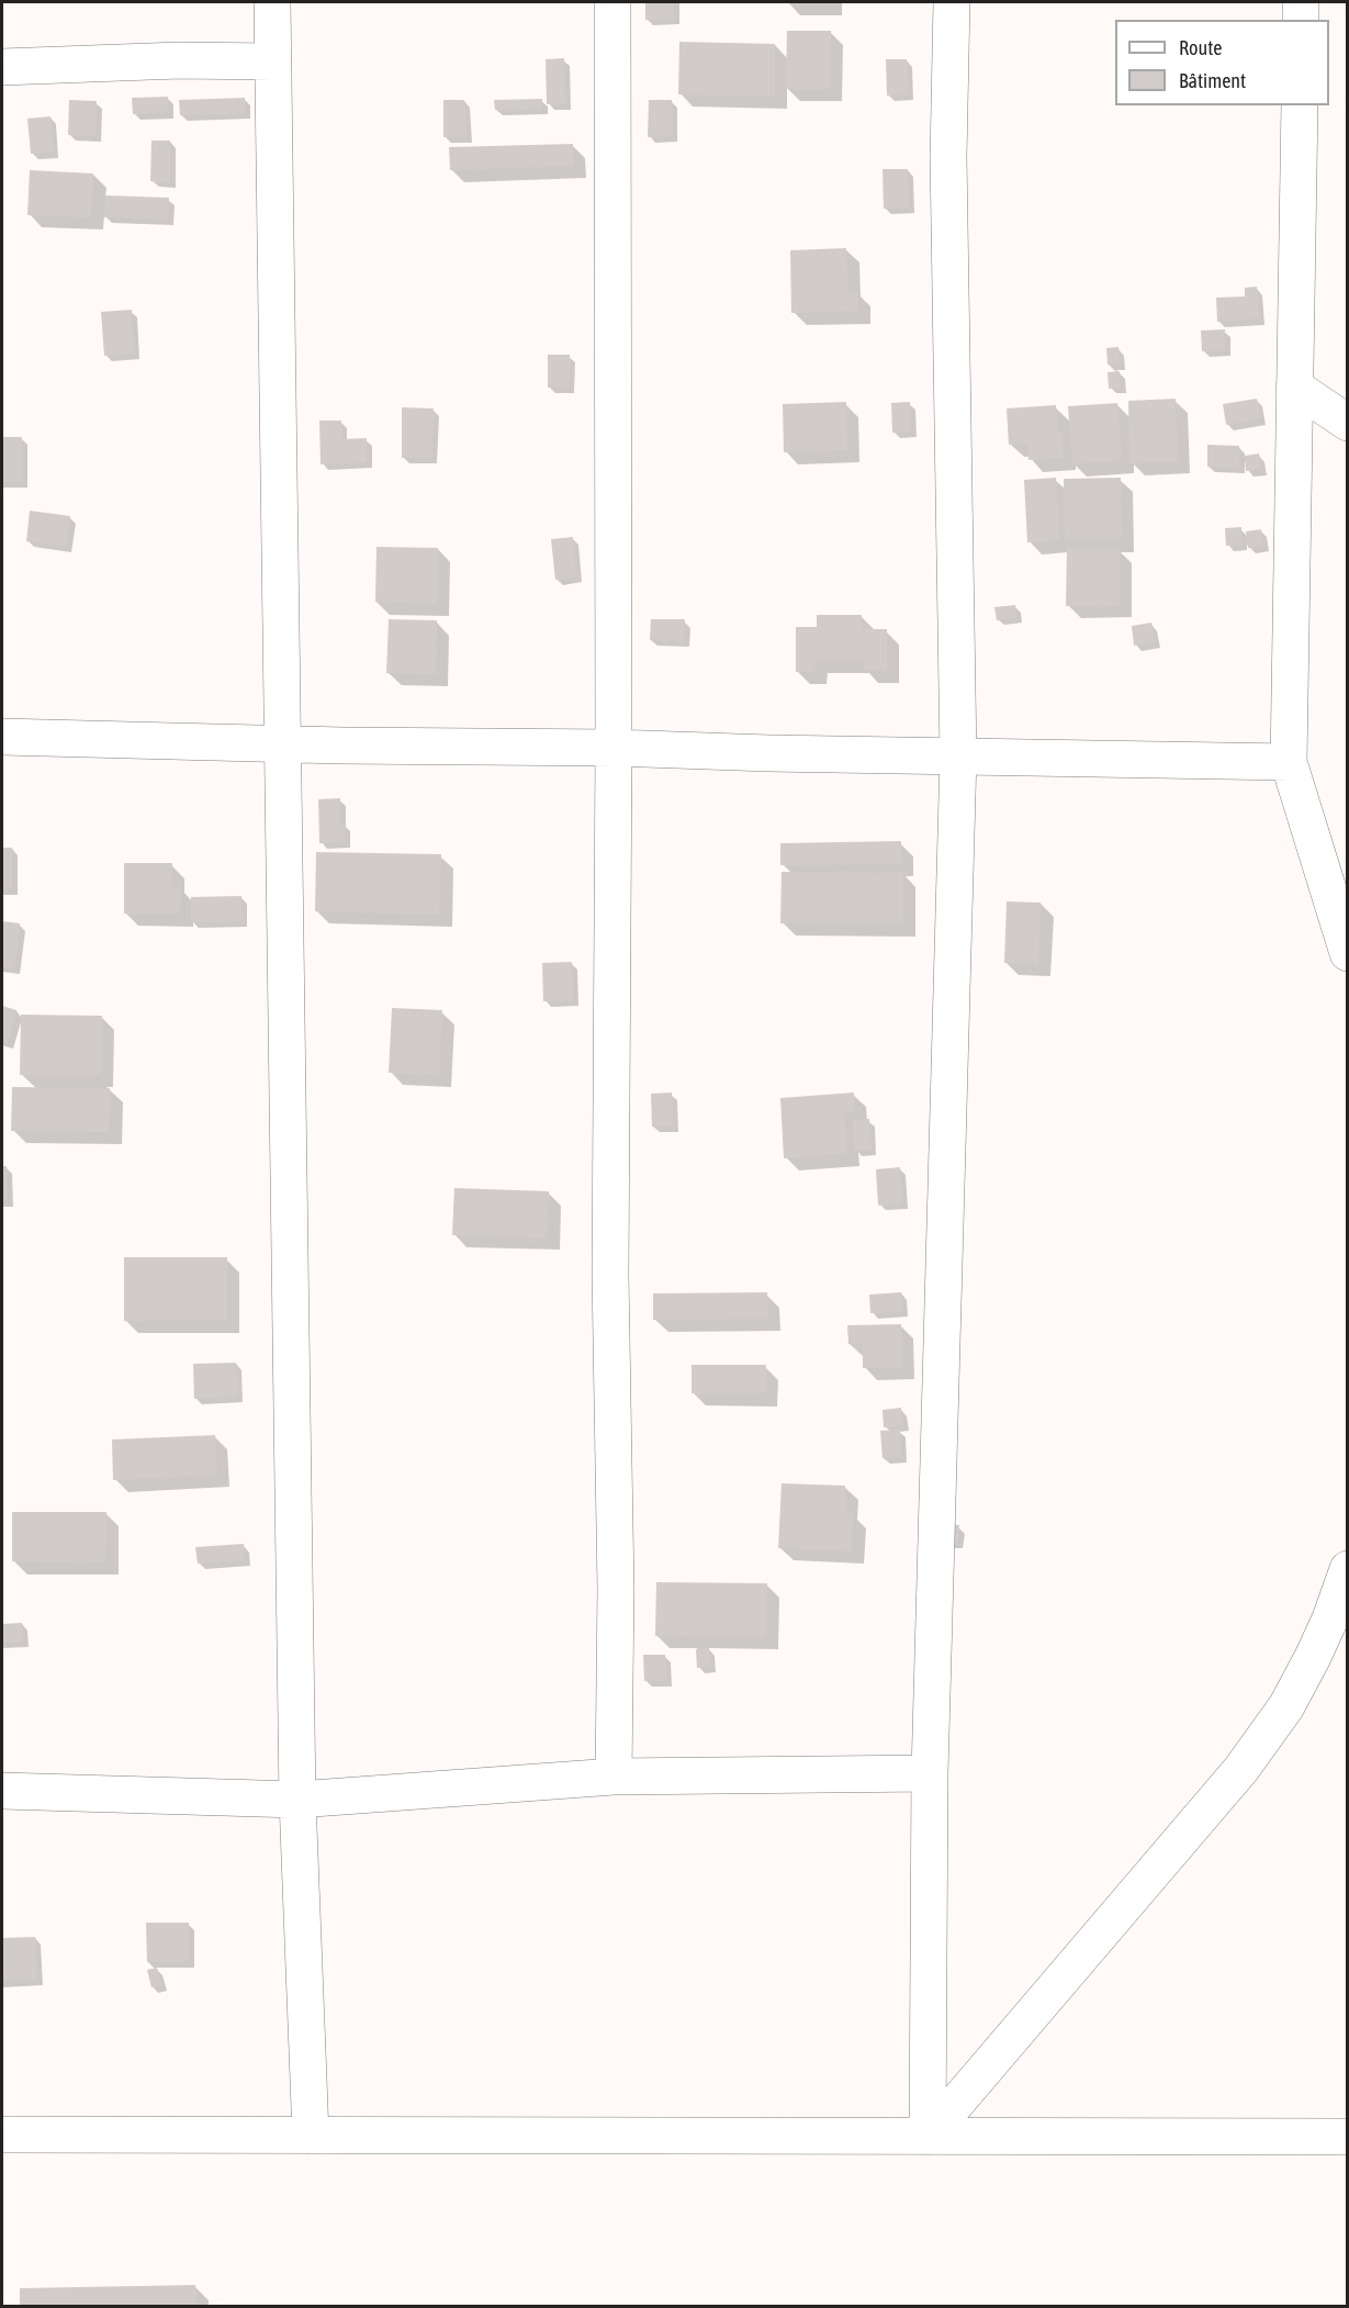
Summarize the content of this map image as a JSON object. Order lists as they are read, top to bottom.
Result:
{
  "legend": ["Route", "Bâtiment"]
}
